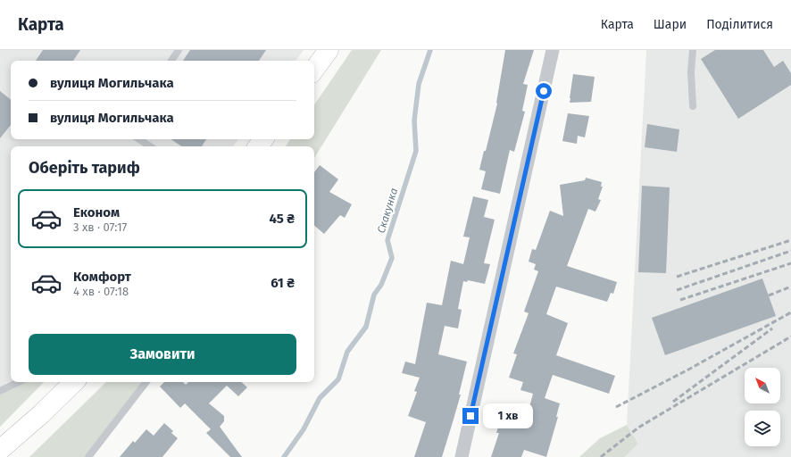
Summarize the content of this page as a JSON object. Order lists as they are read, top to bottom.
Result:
{
  "water": ["Скакунка"],
  "north": "top left",
  "page": {
    "header": "Карта",
    "nav": ["Карта", "Шари", "Поділитися"],
    "banner": ["вулиця Могильчака", "вулиця Могильчака"],
    "heading": "Оберіть тариф",
    "list": [
      {
        "name": "Економ",
        "note": "3 хв · 07:17",
        "value": "45 ₴"
      },
      {
        "name": "Комфорт",
        "note": "4 хв · 07:18",
        "value": "61 ₴"
      }
    ],
    "buttons": "Замовити",
    "bubble": "1 хв"
  }
}
